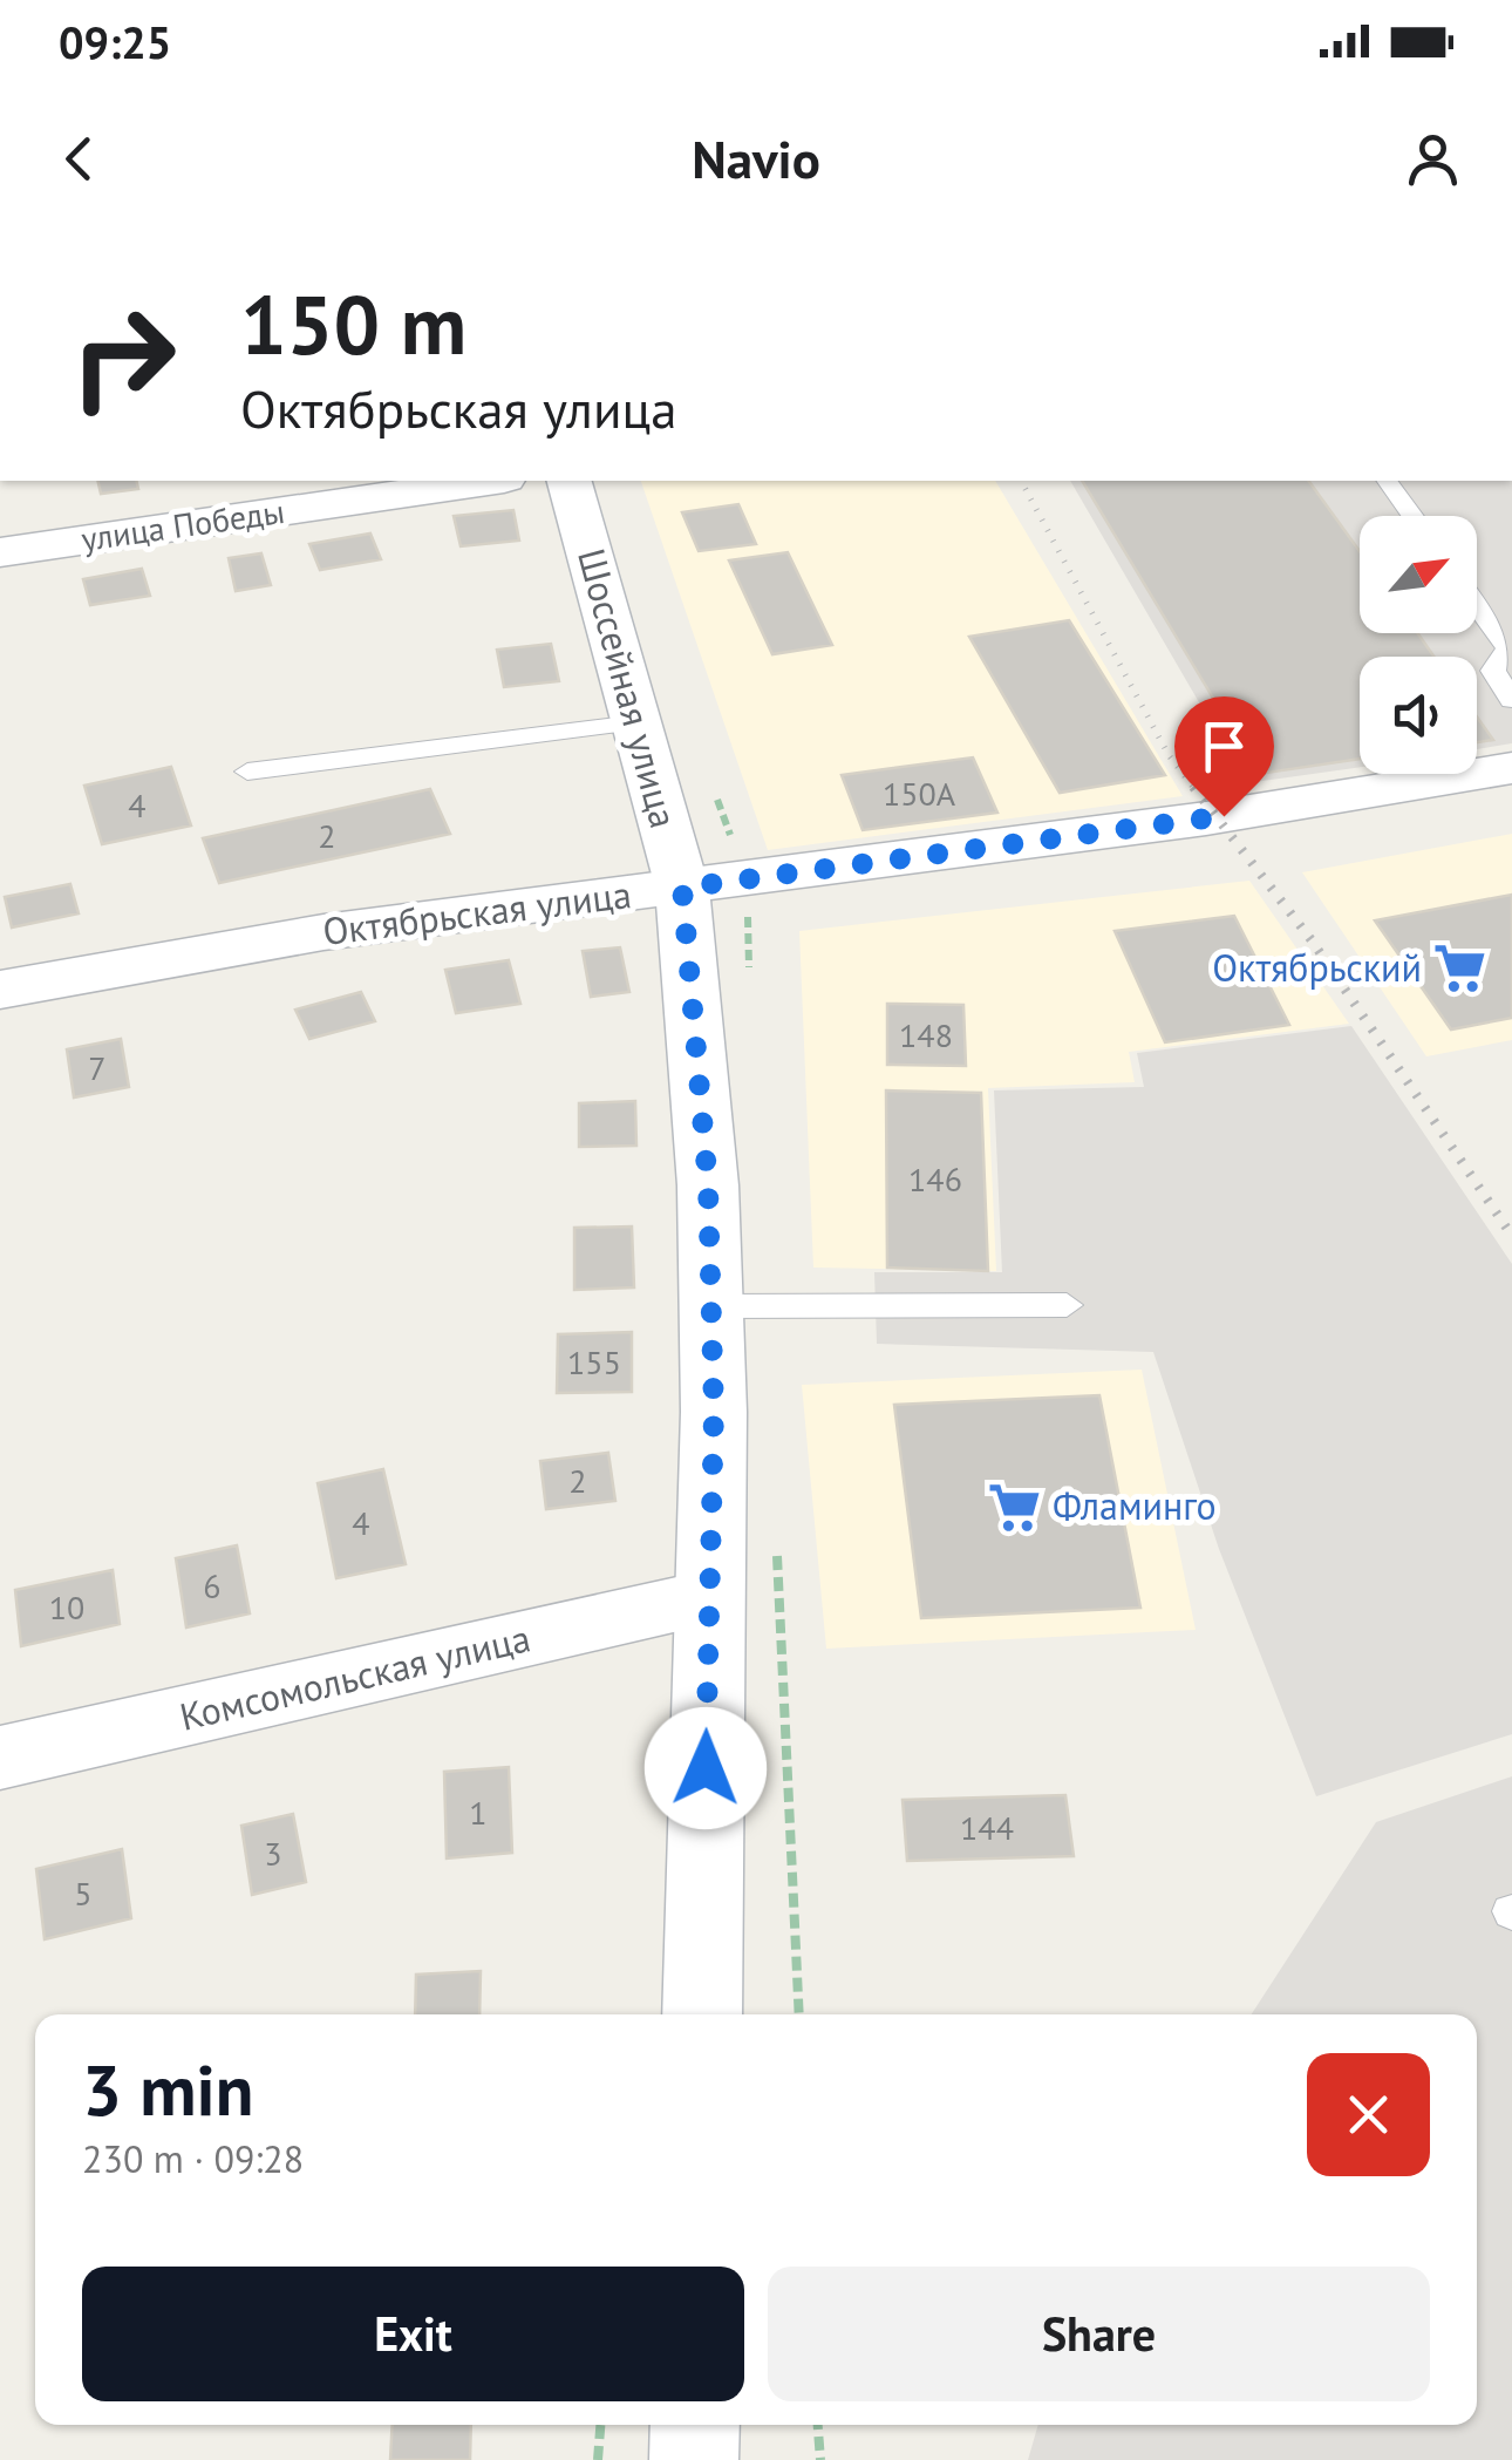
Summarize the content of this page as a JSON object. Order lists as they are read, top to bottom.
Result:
{
  "streets": {
    "street": [
      "улица Победы",
      "Шоссейная улица",
      "Октябрьская улица",
      "Комсомольская улица"
    ]
  },
  "crossings": [
    ["Шоссейная улица", "Октябрьская улица"],
    ["Шоссейная улица", "Комсомольская улица"]
  ],
  "places": {
    "supermarket": ["Октябрьский", "Фламинго"]
  },
  "house_numbers": [
    "150А",
    "4",
    "2",
    "148",
    "7",
    "146",
    "155",
    "2",
    "4",
    "6",
    "10",
    "1",
    "144",
    "3",
    "5"
  ],
  "north": "top right",
  "page": {
    "status": "09:25",
    "header": "Navio",
    "turn": ["150 m", "Октябрьская улица"],
    "heading": ["3 min", "230 m · 09:28"],
    "buttons": ["Exit", "Share"]
  }
}
